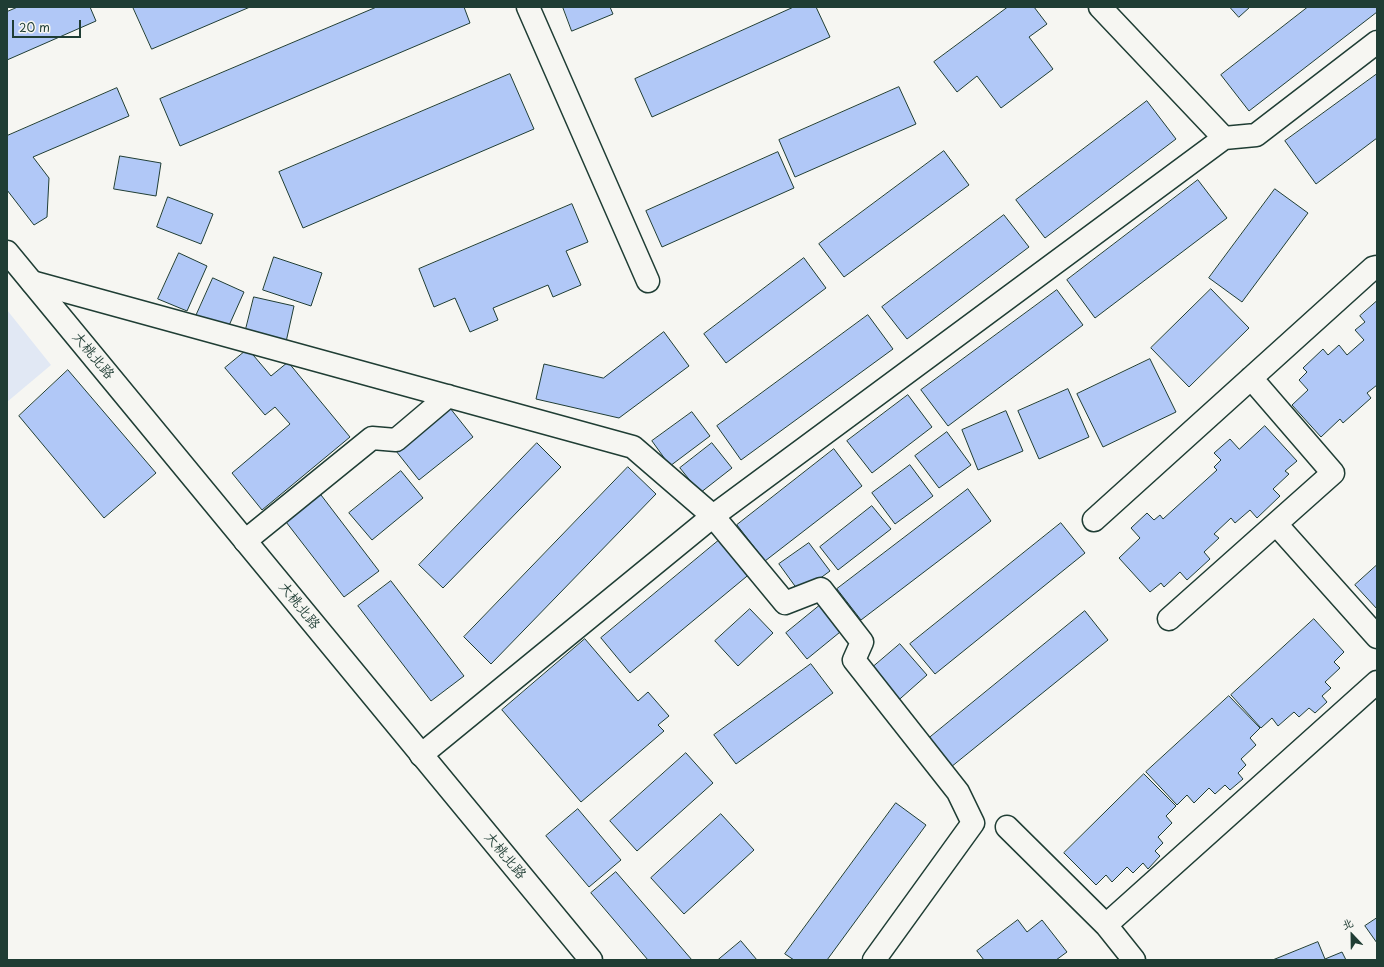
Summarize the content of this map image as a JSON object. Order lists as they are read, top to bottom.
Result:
{
  "streets": {
    "street": ["大桃北路"]
  },
  "scale_bar": "20 m",
  "north": "top"
}
